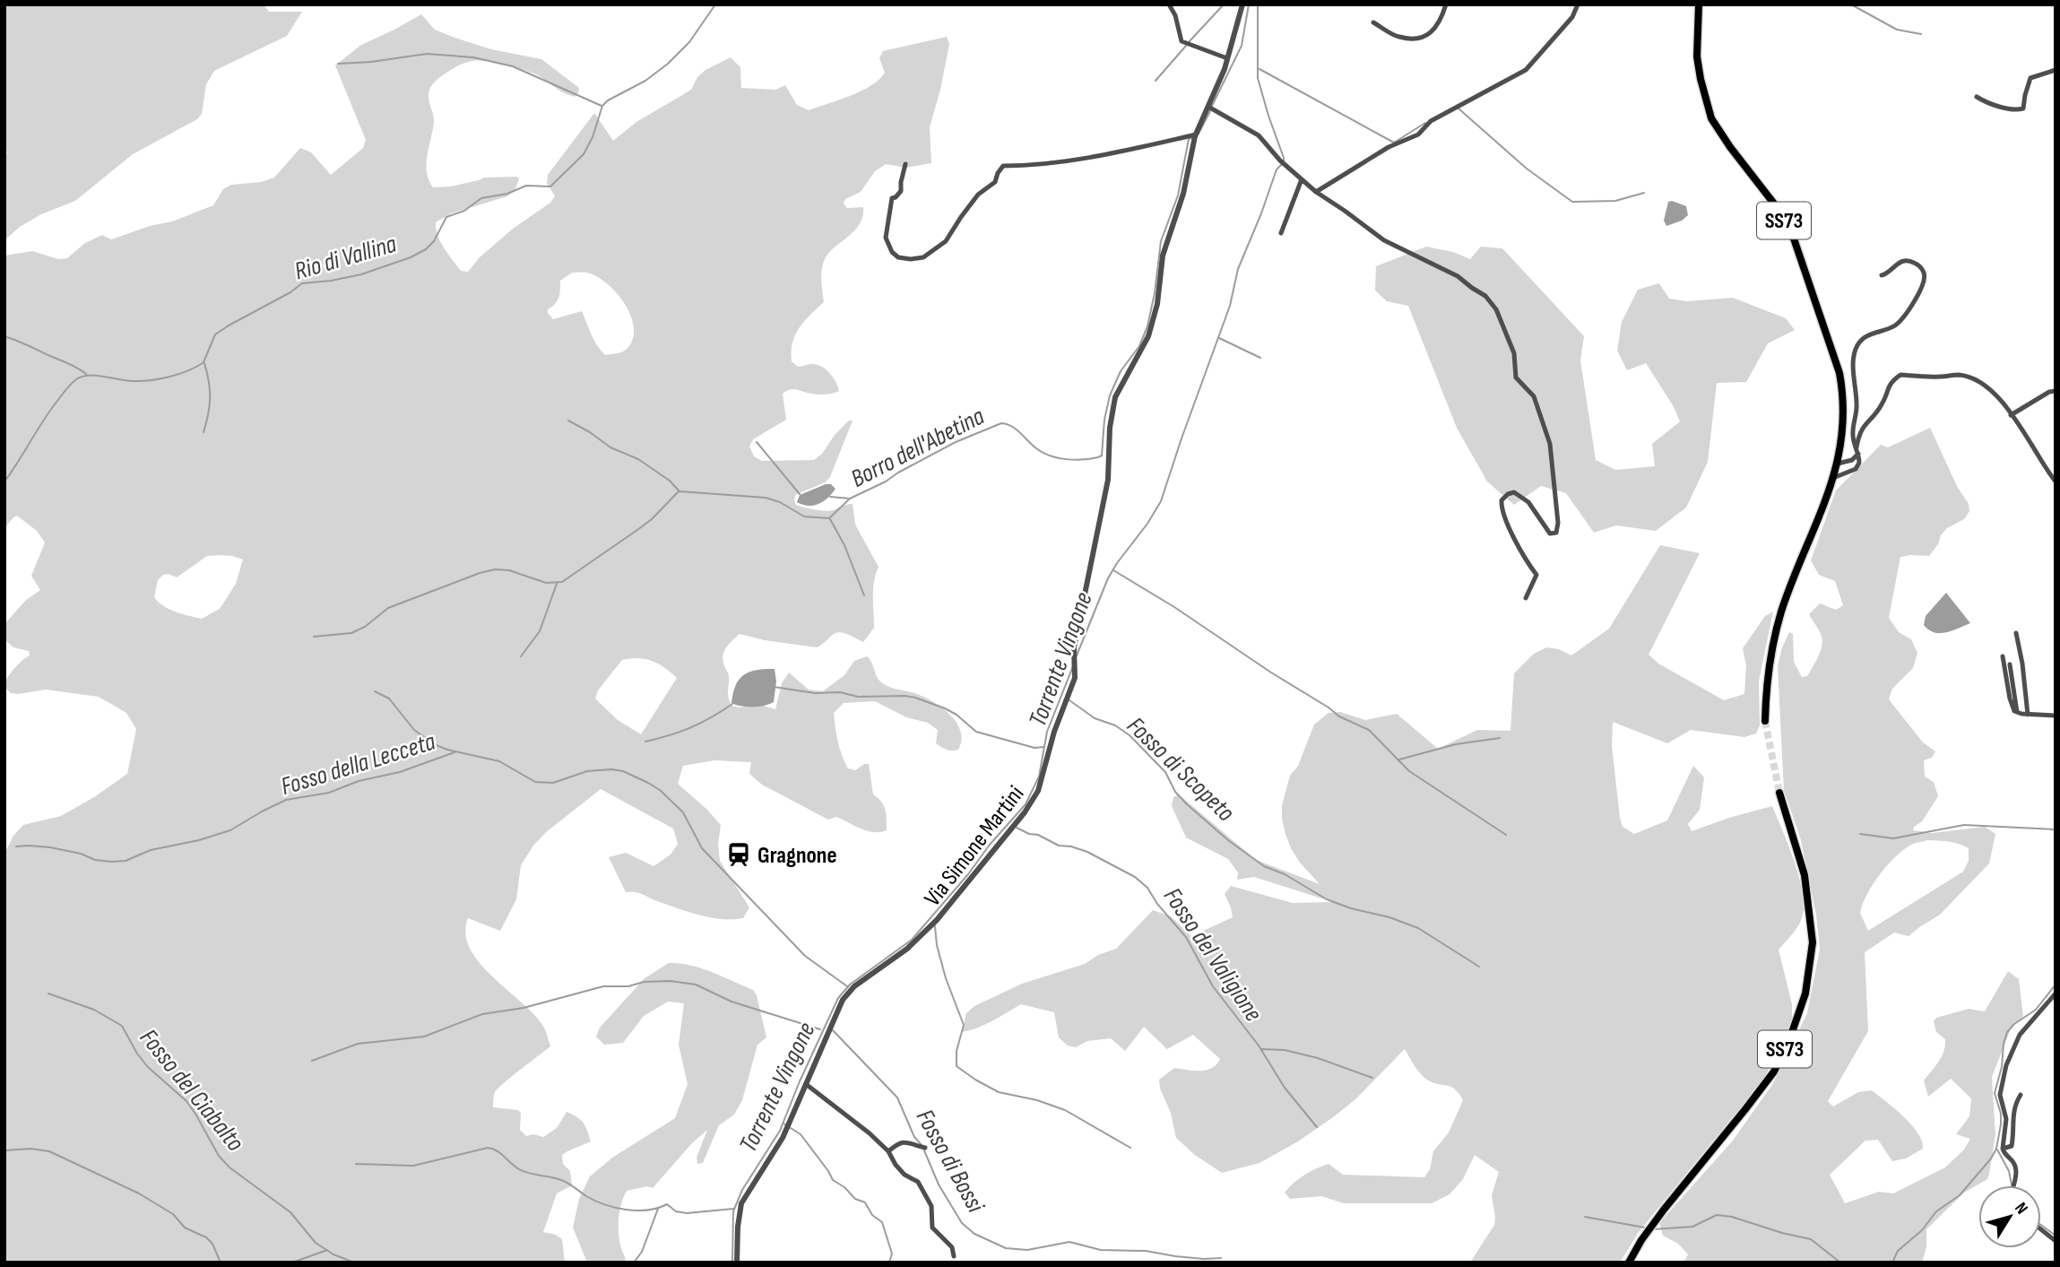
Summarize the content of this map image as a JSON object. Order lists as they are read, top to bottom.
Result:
{
  "streets": {
    "main road": ["SS73"],
    "street": ["Via Simone Martini"]
  },
  "water": [
    "Rio di Vallina",
    "Borro dell'Abetina",
    "Torrente Vingone",
    "Fosso della Lecceta",
    "Fosso di Scopeto",
    "Fosso del Valigione",
    "Fosso del Ciabalto",
    "Fosso di Bossi"
  ],
  "places": {
    "station": ["Gragnone"]
  },
  "north": "top right"
}
